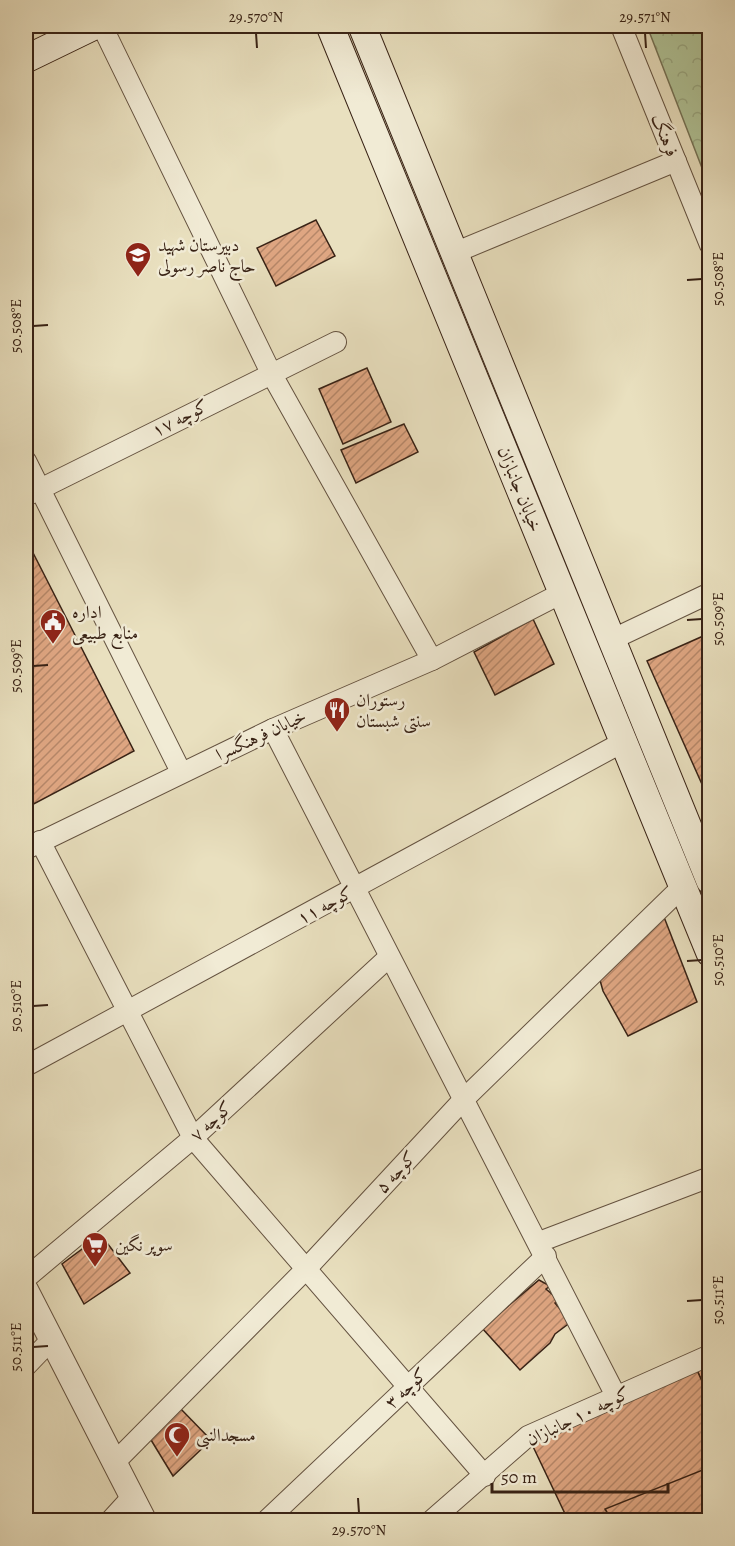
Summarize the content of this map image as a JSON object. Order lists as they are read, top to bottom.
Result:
{
  "streets": {
    "main road": ["خیابان جانبازان"],
    "street": [
      "فرهنگ",
      "کوچه ۱۷",
      "خیابان فرهنگسرا",
      "کوچه ۱۱",
      "کوچه ۷",
      "کوچه ۵",
      "کوچه ۳",
      "کوچه ۱۰ جانبازان"
    ]
  },
  "crossings": [
    ["خیابان جانبازان", "خیابان فرهنگسرا"],
    ["خیابان جانبازان", "کوچه ۱۱"],
    ["خیابان جانبازان", "کوچه ۵"]
  ],
  "places": {
    "school or university": ["دبیرستان شهید حاج ناصر رسولی"],
    "public building": ["اداره منابع طبیعی"],
    "restaurant": ["رستوران سنتی شبستان"],
    "supermarket": ["سوپر نگین"],
    "mosque": ["مسجدالنبی"]
  },
  "scale_bar": "50 m",
  "coordinates": [
    "29.570°N",
    "29.571°N",
    "50.508°E",
    "50.509°E",
    "50.510°E",
    "50.511°E"
  ]
}
